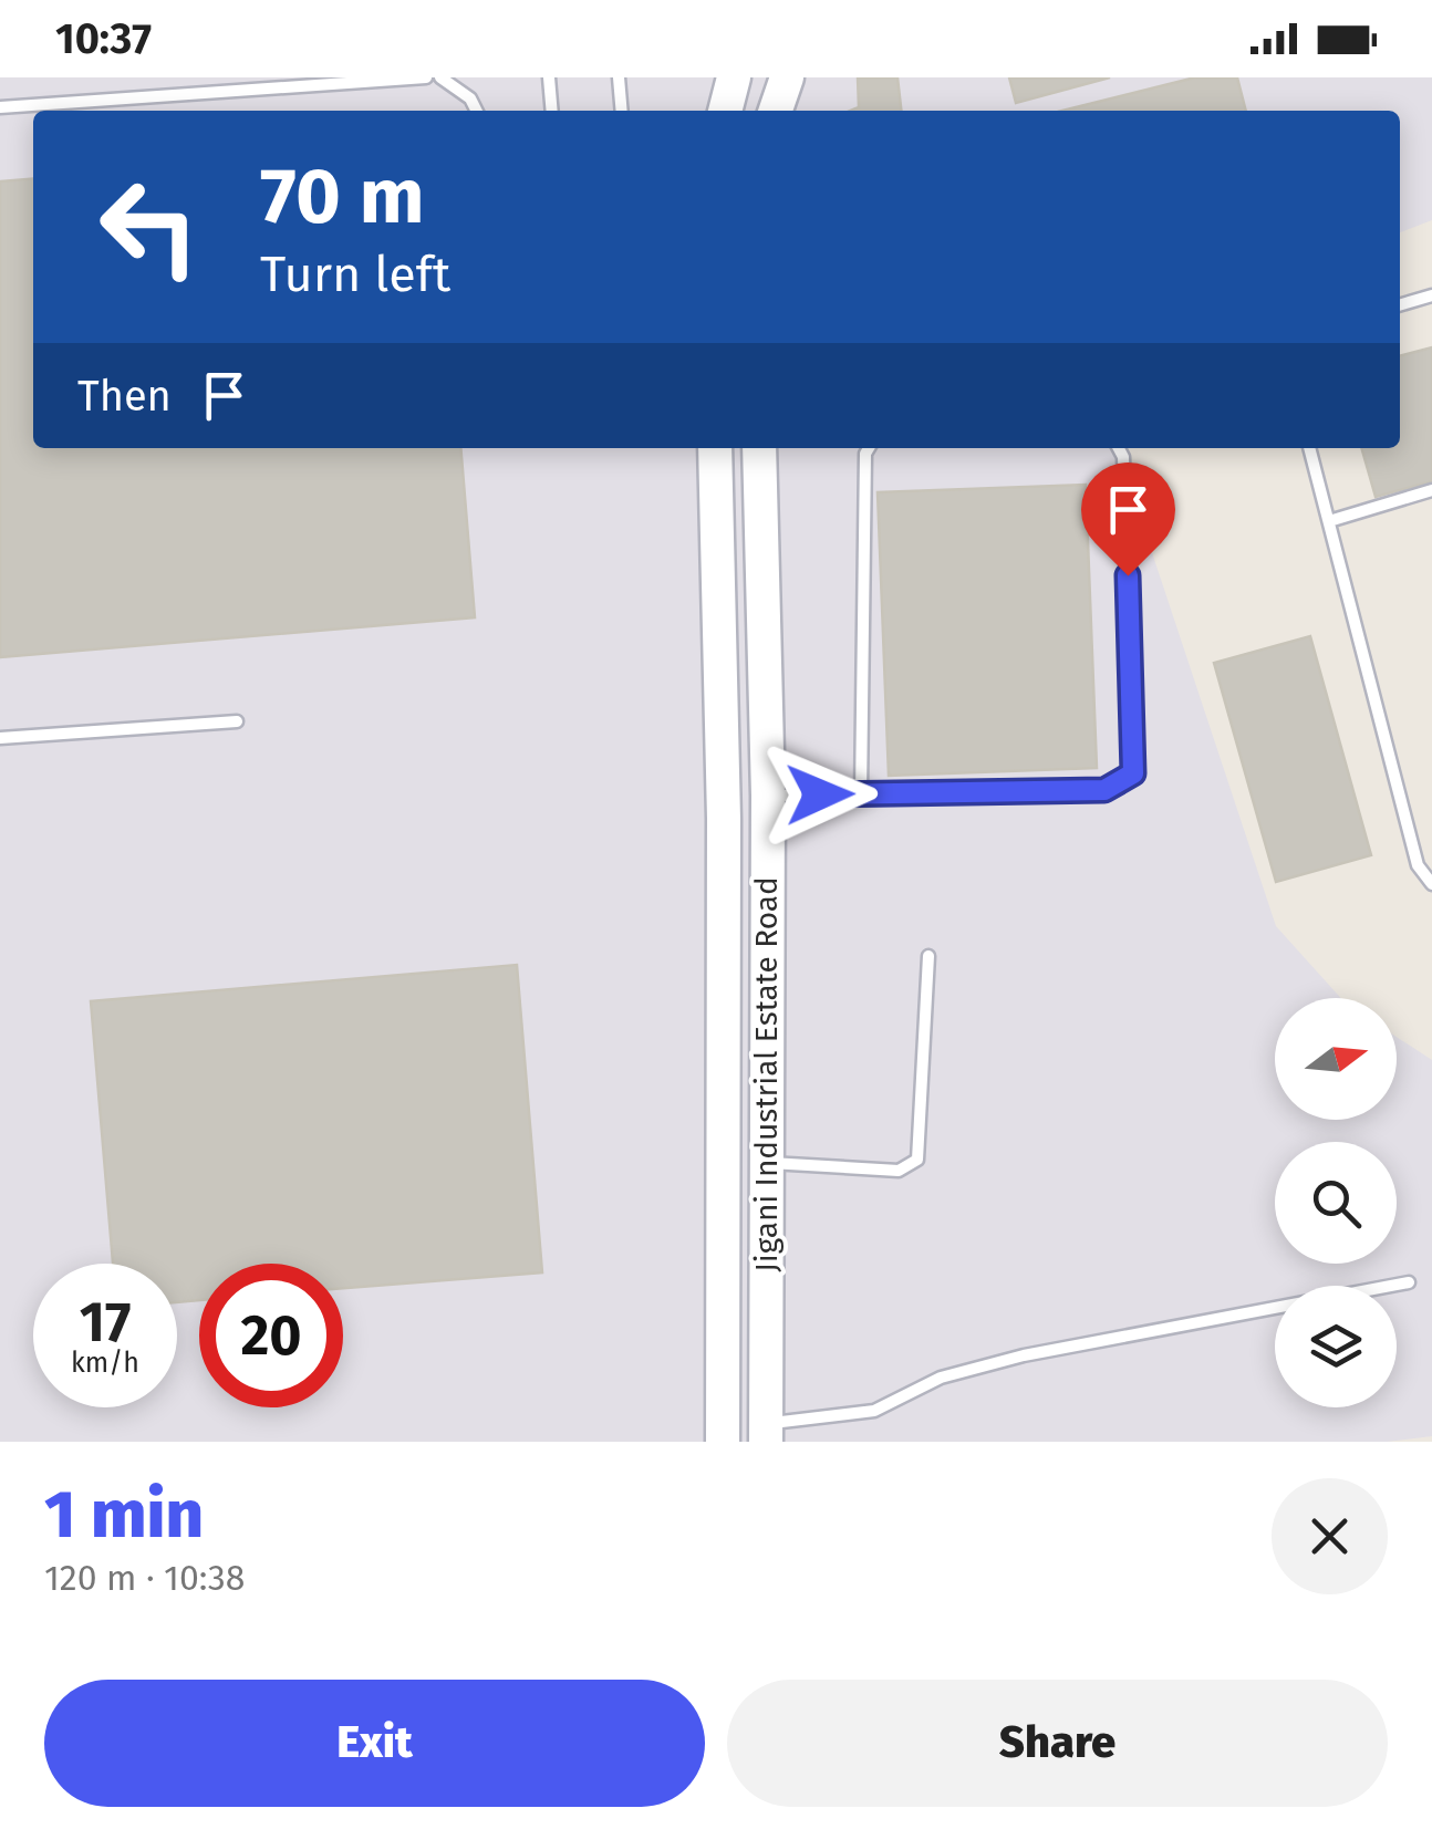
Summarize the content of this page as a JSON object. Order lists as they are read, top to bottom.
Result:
{
  "streets": {
    "main road": ["Jigani Industrial Estate Road"]
  },
  "north": "right",
  "page": {
    "status": "10:37",
    "turn": ["70 m", "Turn left"],
    "then": "Then",
    "speed": "17 km/h",
    "limit": "20",
    "heading": ["1 min", "120 m · 10:38"],
    "buttons": ["Exit", "Share"]
  }
}
